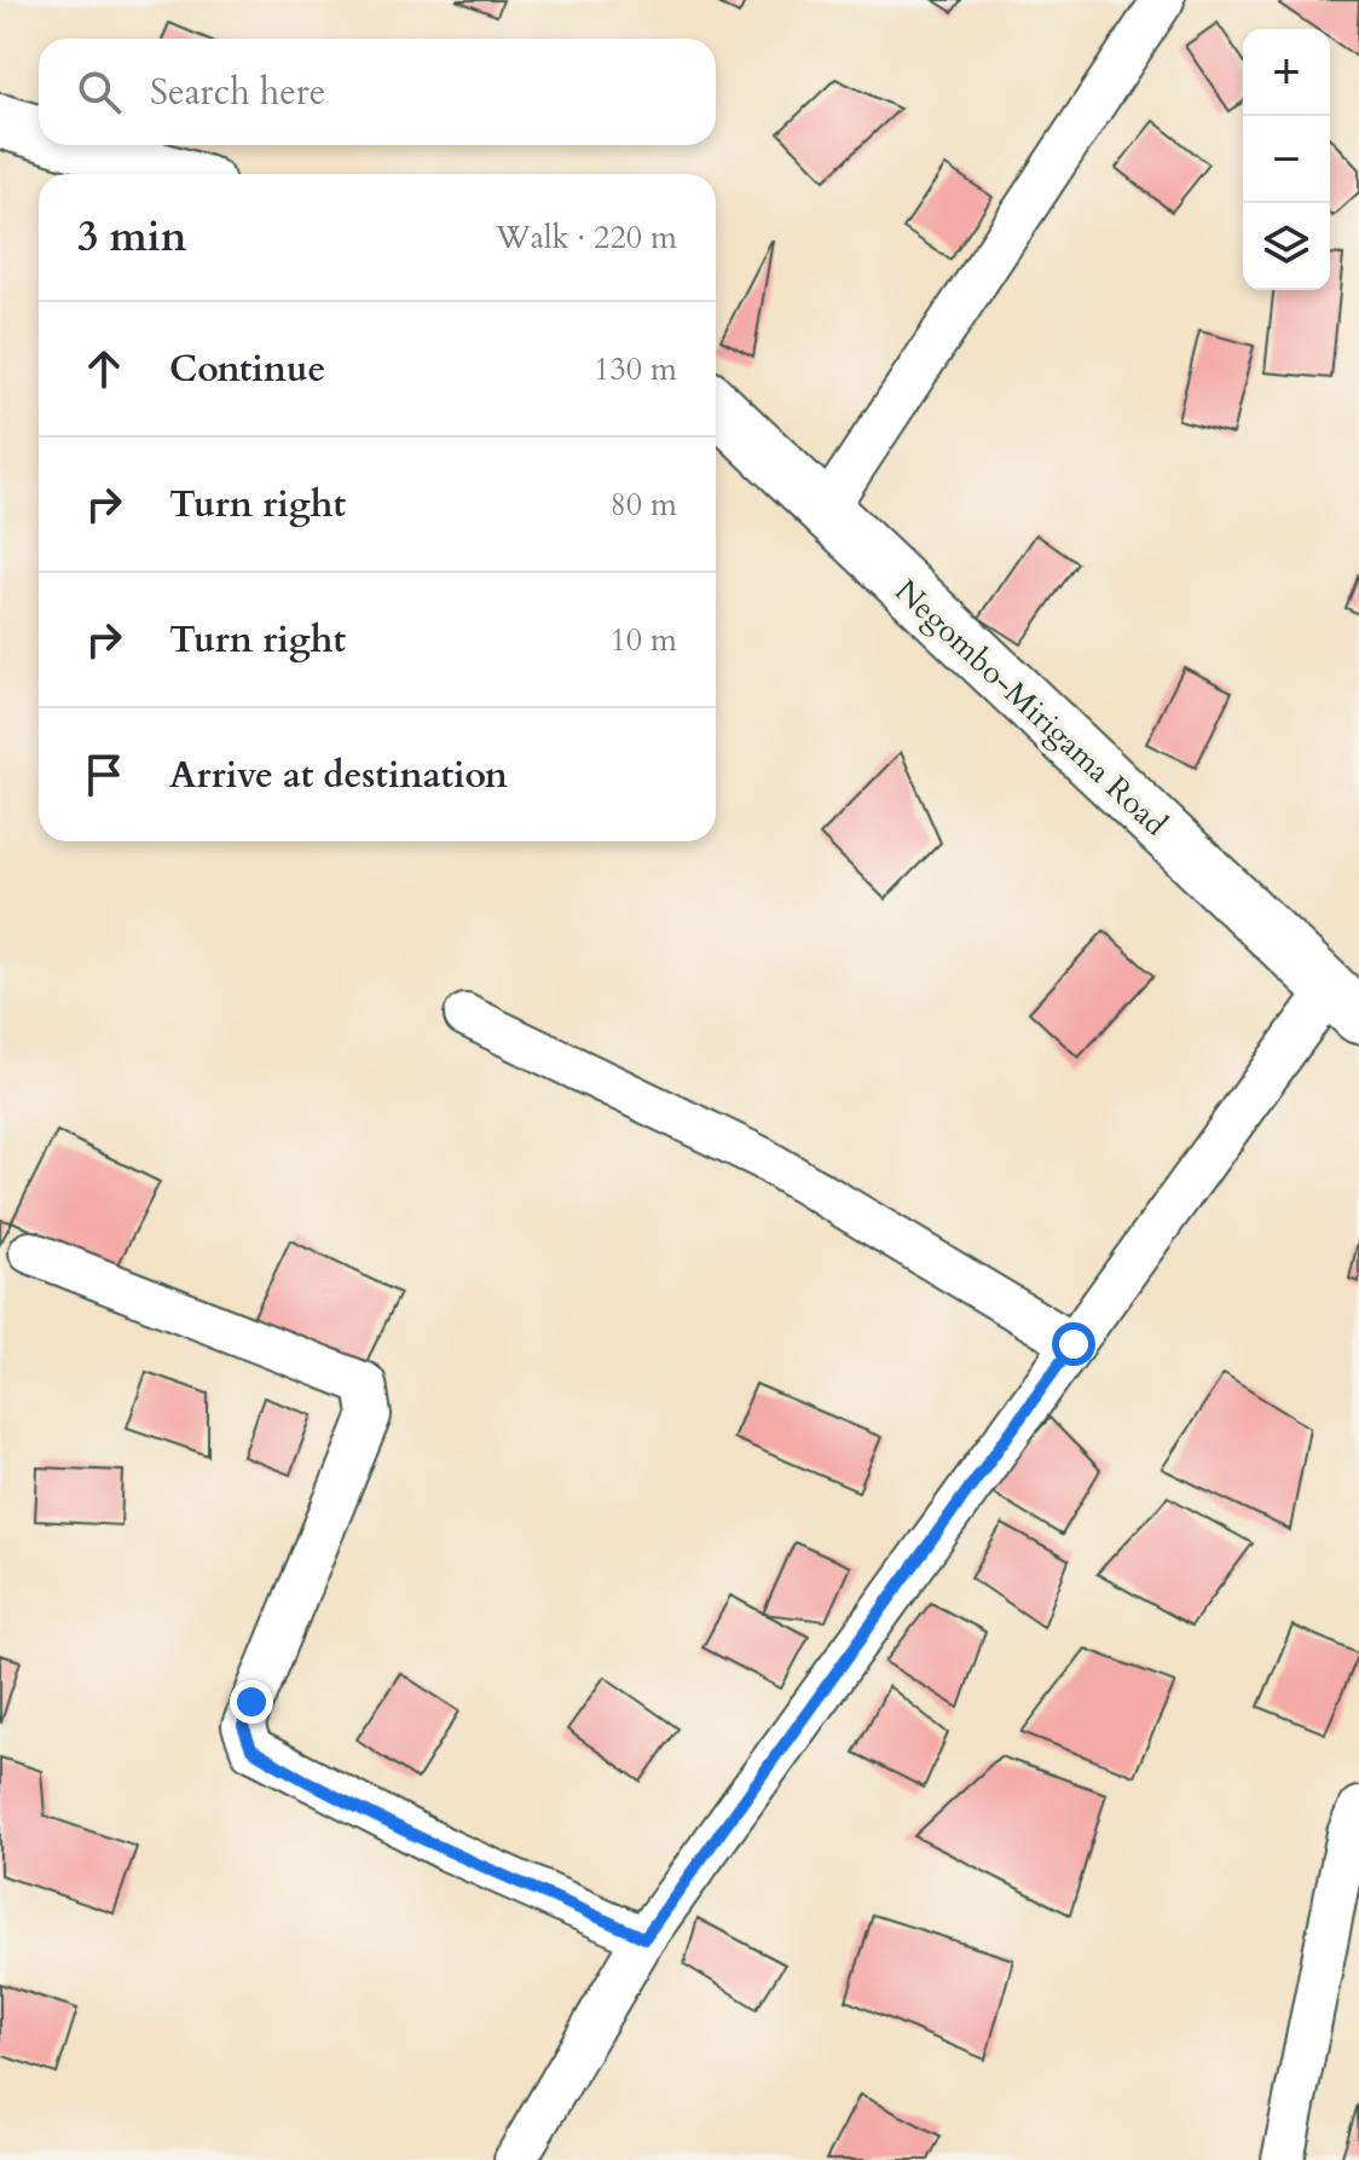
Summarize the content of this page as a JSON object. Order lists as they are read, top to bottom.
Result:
{
  "streets": {
    "main road": ["Negombo-Mirigama Road"]
  },
  "page": {
    "map_buttons": ["+", "−"],
    "search": "Search here",
    "heading": ["3 min", "Walk · 220 m"],
    "list": [
      ["Continue", "130 m"],
      ["Turn right", "80 m"],
      ["Turn right", "10 m"],
      "Arrive at destination"
    ]
  }
}
